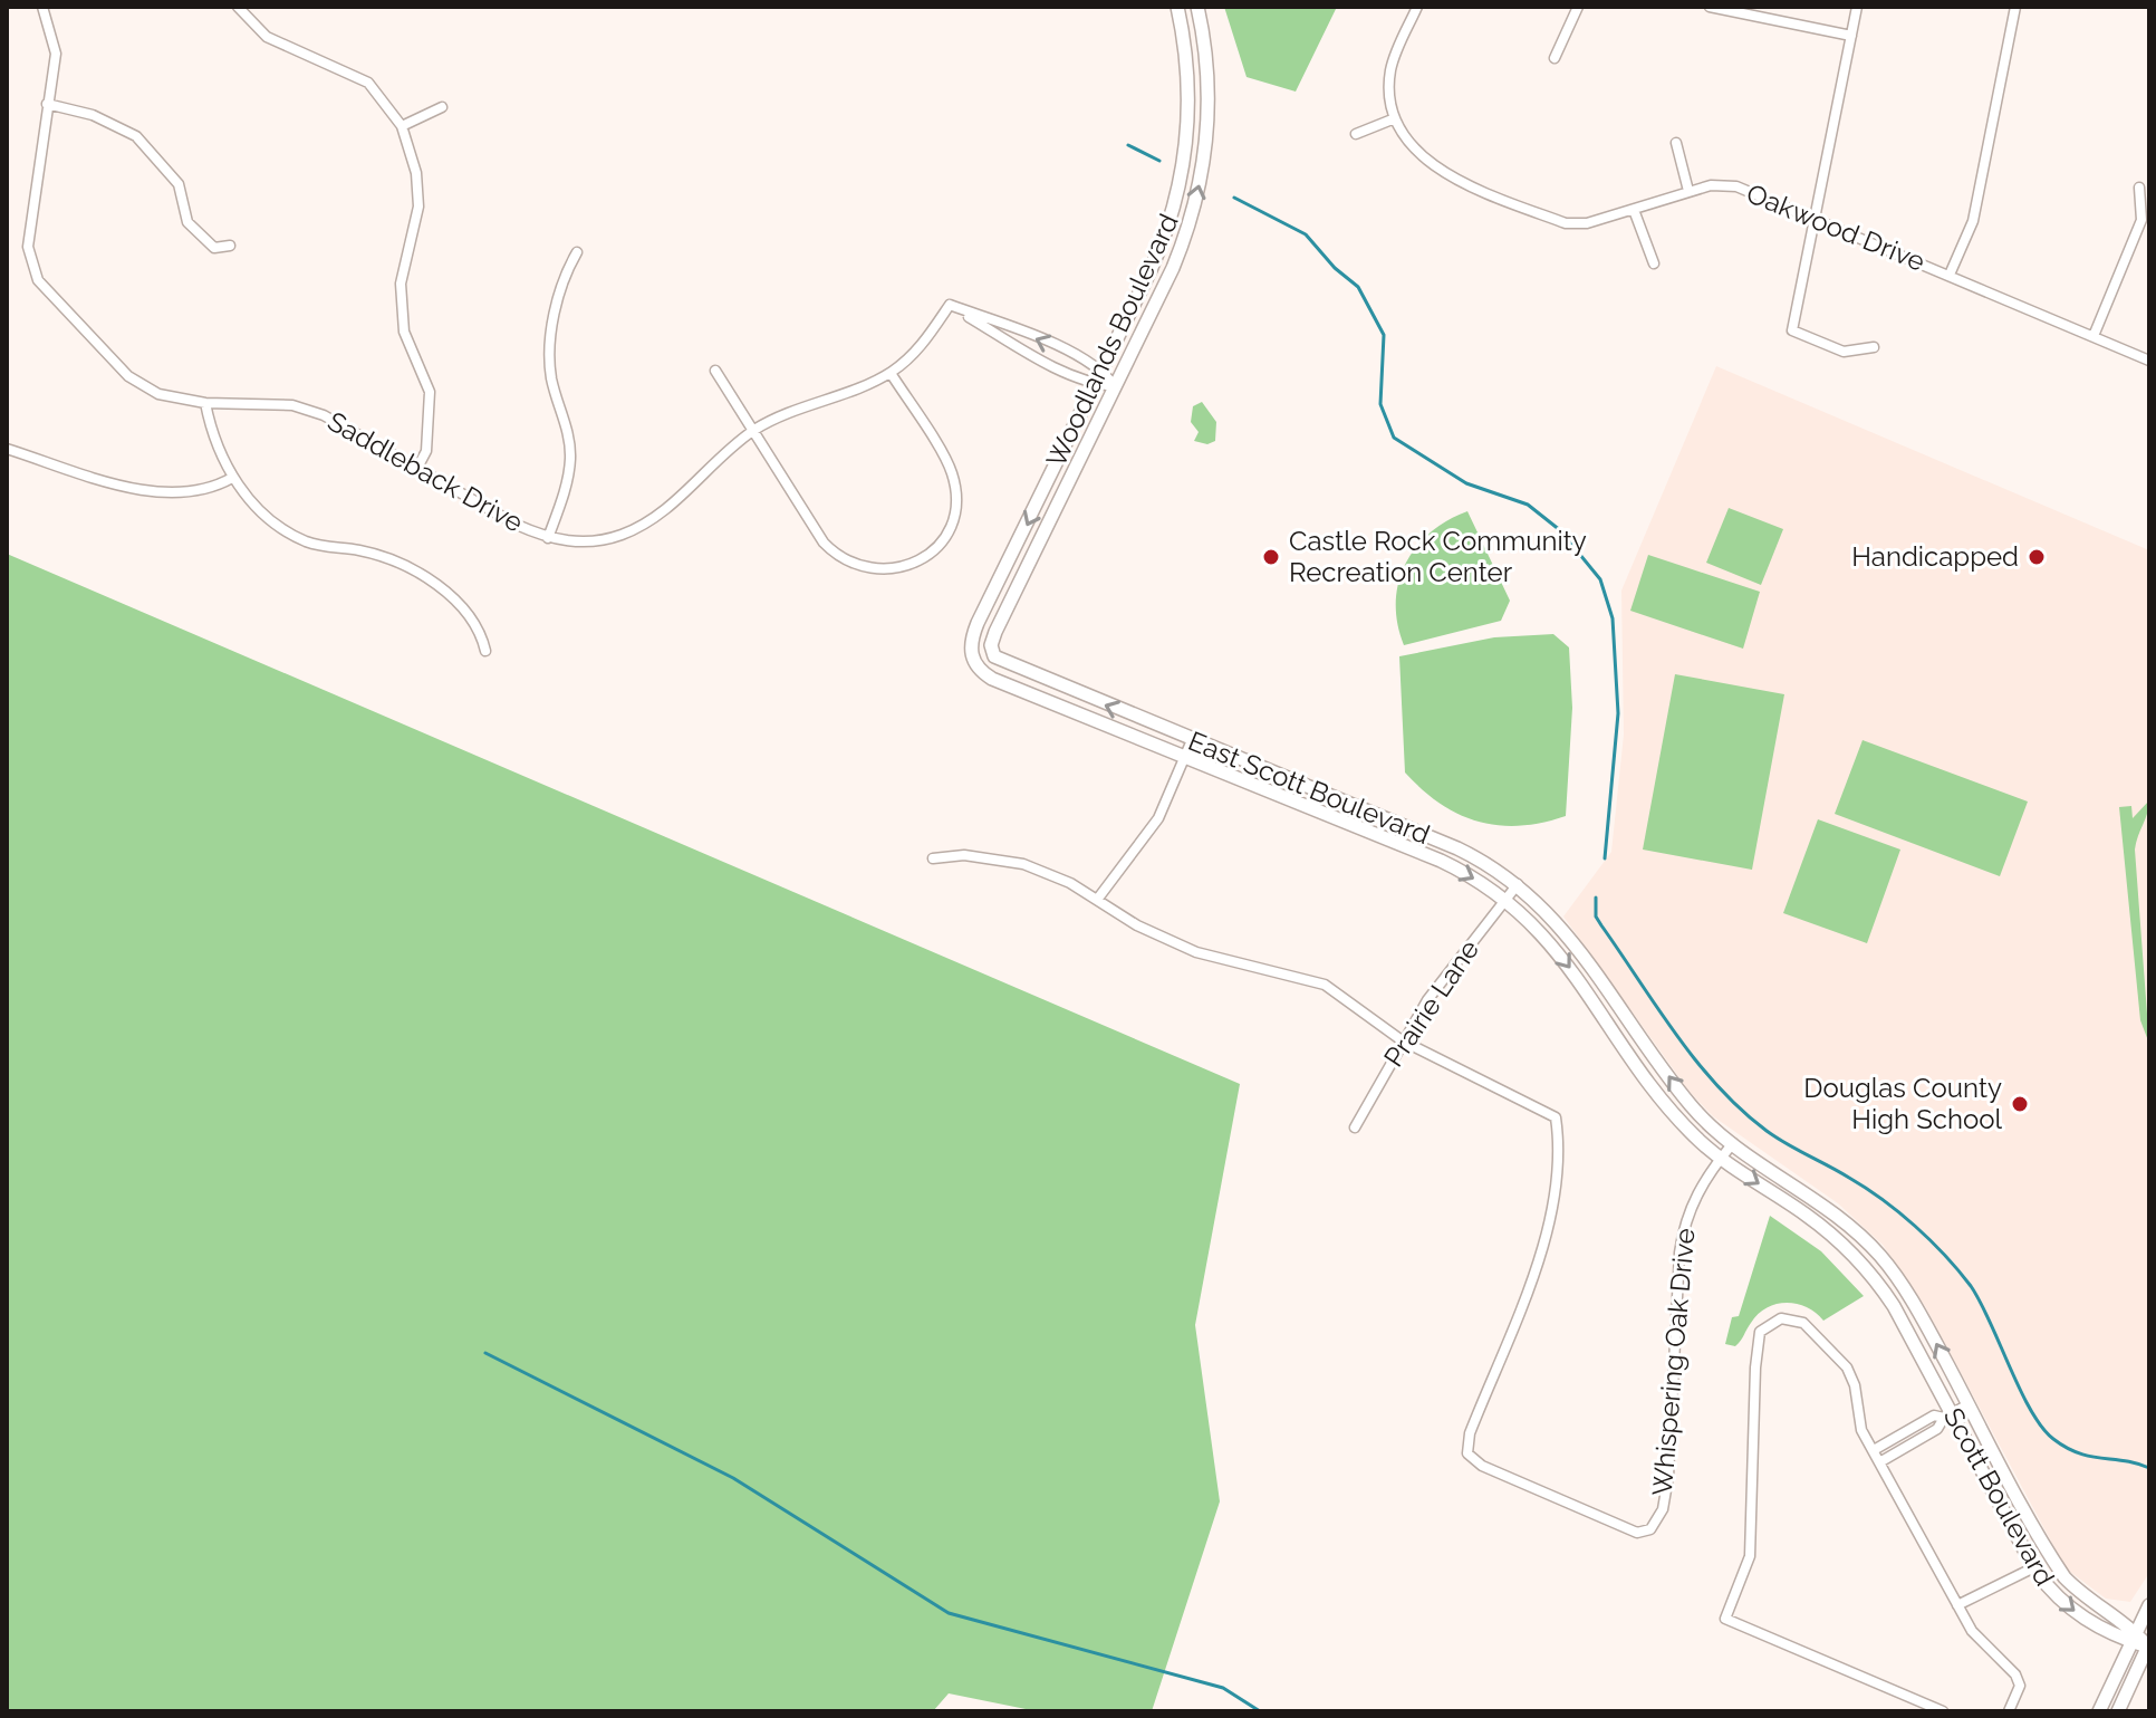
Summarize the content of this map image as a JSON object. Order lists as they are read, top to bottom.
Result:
{
  "streets": {
    "street": [
      "Oakwood Drive",
      "Woodlands Boulevard",
      "Saddleback Drive",
      "East Scott Boulevard",
      "Prairie Lane",
      "Whispering Oak Drive",
      "Scott Boulevard"
    ]
  },
  "crossings": [
    ["Woodlands Boulevard", "East Scott Boulevard"],
    ["East Scott Boulevard", "Prairie Lane"],
    ["East Scott Boulevard", "Scott Boulevard"],
    ["Prairie Lane", "Whispering Oak Drive"],
    ["Prairie Lane", "Scott Boulevard"],
    ["Whispering Oak Drive", "Scott Boulevard"]
  ],
  "places": ["Castle Rock Community Recreation Center", "Handicapped", "Douglas County High School"]
}
